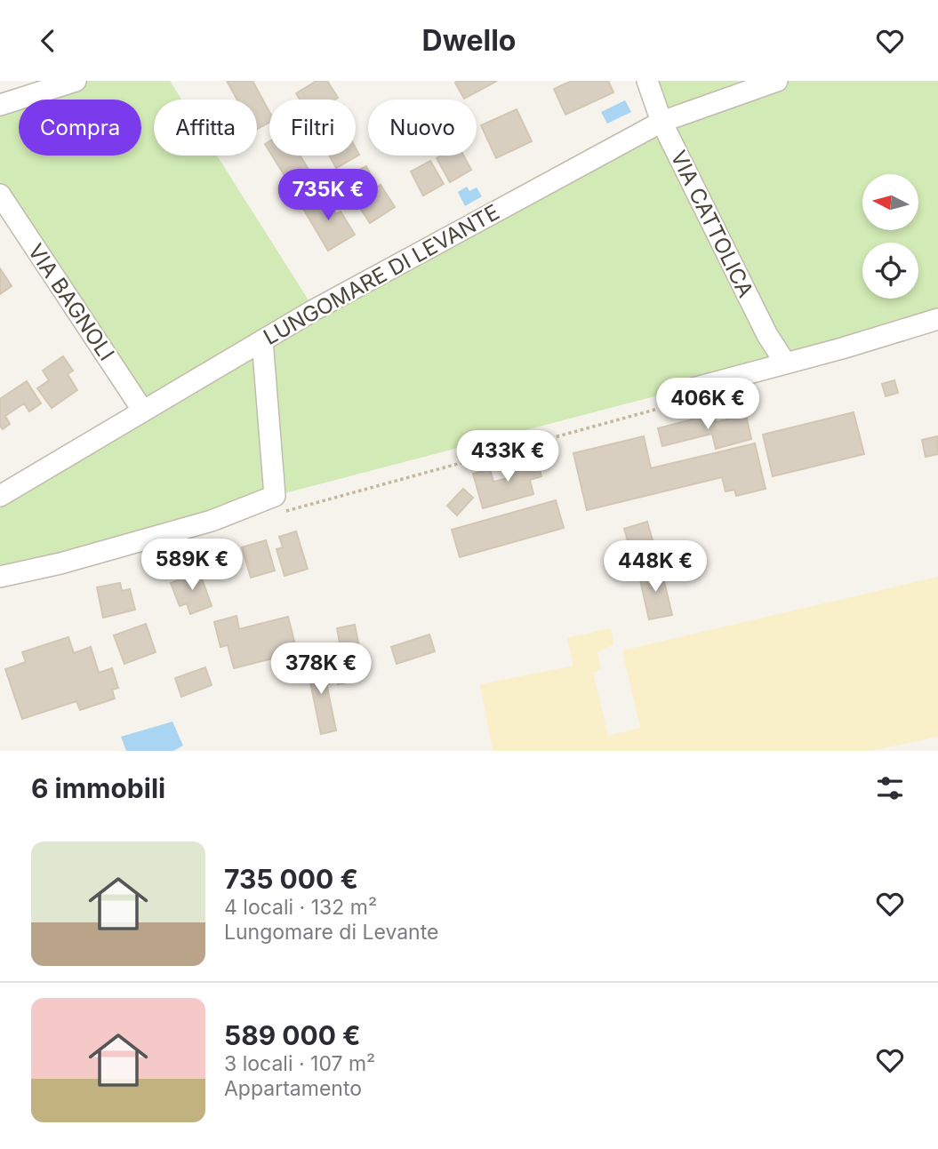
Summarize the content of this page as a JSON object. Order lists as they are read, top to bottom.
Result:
{
  "streets": {
    "street": ["VIA CATTOLICA", "LUNGOMARE DI LEVANTE", "VIA BAGNOLI"]
  },
  "crossings": [
    ["VIA CATTOLICA", "LUNGOMARE DI LEVANTE"],
    ["LUNGOMARE DI LEVANTE", "VIA BAGNOLI"]
  ],
  "north": "left",
  "page": {
    "header": "Dwello",
    "chip": [
      "Compra",
      "Affitta",
      "Filtri",
      "Nuovo"
    ],
    "price": [
      "735K €",
      "406K €",
      "433K €",
      "589K €",
      "448K €",
      "378K €"
    ],
    "heading": "6 immobili",
    "list": [
      {
        "name": "735 000 €",
        "note": "4 locali · 132 m² · Lungomare di Levante"
      },
      {
        "name": "589 000 €",
        "note": "3 locali · 107 m² · Appartamento"
      }
    ]
  }
}
